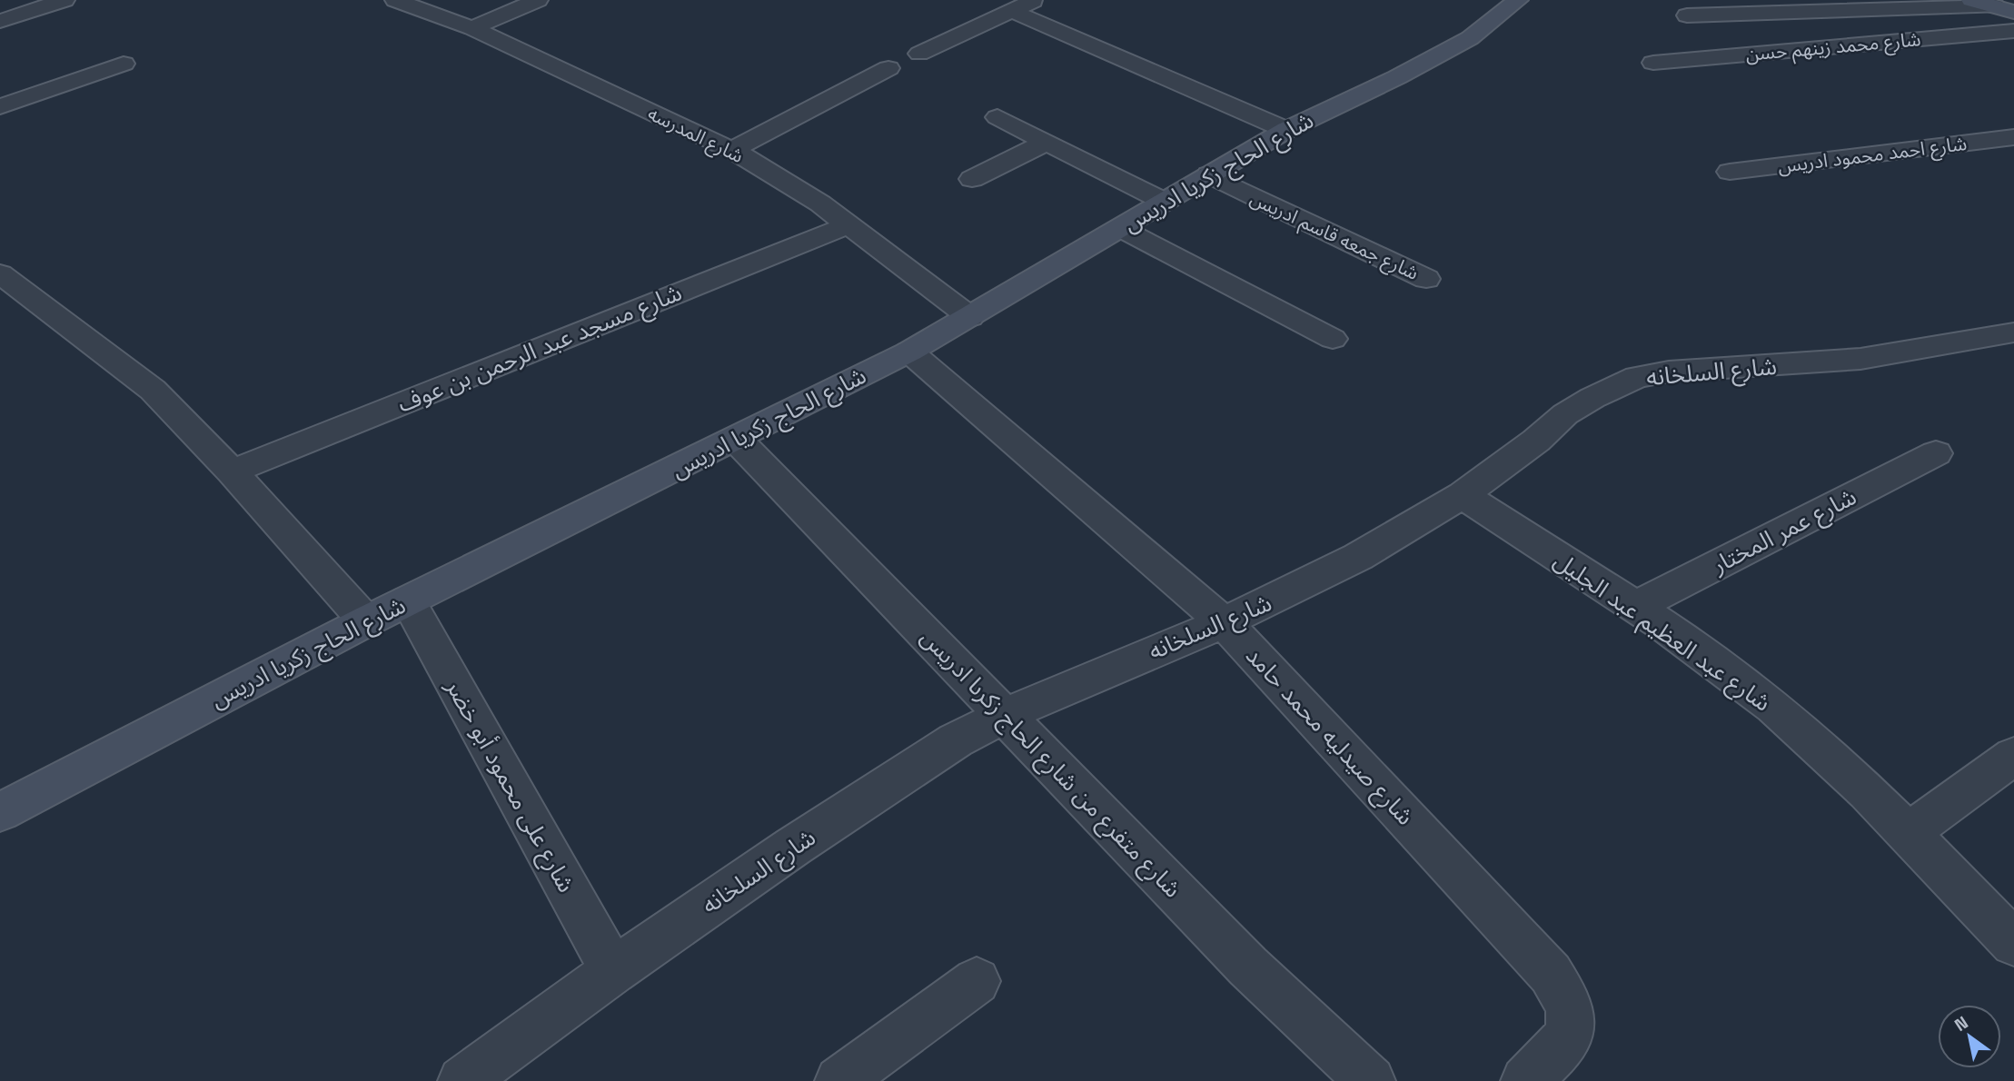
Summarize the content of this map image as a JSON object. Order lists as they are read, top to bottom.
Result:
{
  "streets": {
    "street": [
      "شارع محمد زينهم حسن",
      "شارع المدرسه",
      "شارع احمد محمود ادريس",
      "شارع الحاج زكريا ادريس",
      "شارع جمعه قاسم ادريس",
      "شارع مسجد عبد الرحمن بن عوف",
      "شارع السلخانه",
      "شارع عمر المختار",
      "شارع عبد العظيم عبد الجليل",
      "شارع صيدليه محمد حامد",
      "شارع متفرع من شارع الحاج زكرىا ادريس",
      "شارع على محمود أبو خضر"
    ]
  },
  "crossings": [
    ["شارع المدرسه", "شارع الحاج زكريا ادريس"],
    ["شارع المدرسه", "شارع مسجد عبد الرحمن بن عوف"],
    ["شارع الحاج زكريا ادريس", "شارع جمعه قاسم ادريس"],
    ["شارع الحاج زكريا ادريس", "شارع صيدليه محمد حامد"],
    ["شارع الحاج زكريا ادريس", "شارع متفرع من شارع الحاج زكرىا ادريس"],
    ["شارع الحاج زكريا ادريس", "شارع على محمود أبو خضر"],
    ["شارع السلخانه", "شارع عبد العظيم عبد الجليل"],
    ["شارع السلخانه", "شارع صيدليه محمد حامد"],
    ["شارع السلخانه", "شارع متفرع من شارع الحاج زكرىا ادريس"],
    ["شارع السلخانه", "شارع على محمود أبو خضر"],
    ["شارع عمر المختار", "شارع عبد العظيم عبد الجليل"]
  ],
  "north": "top left"
}
